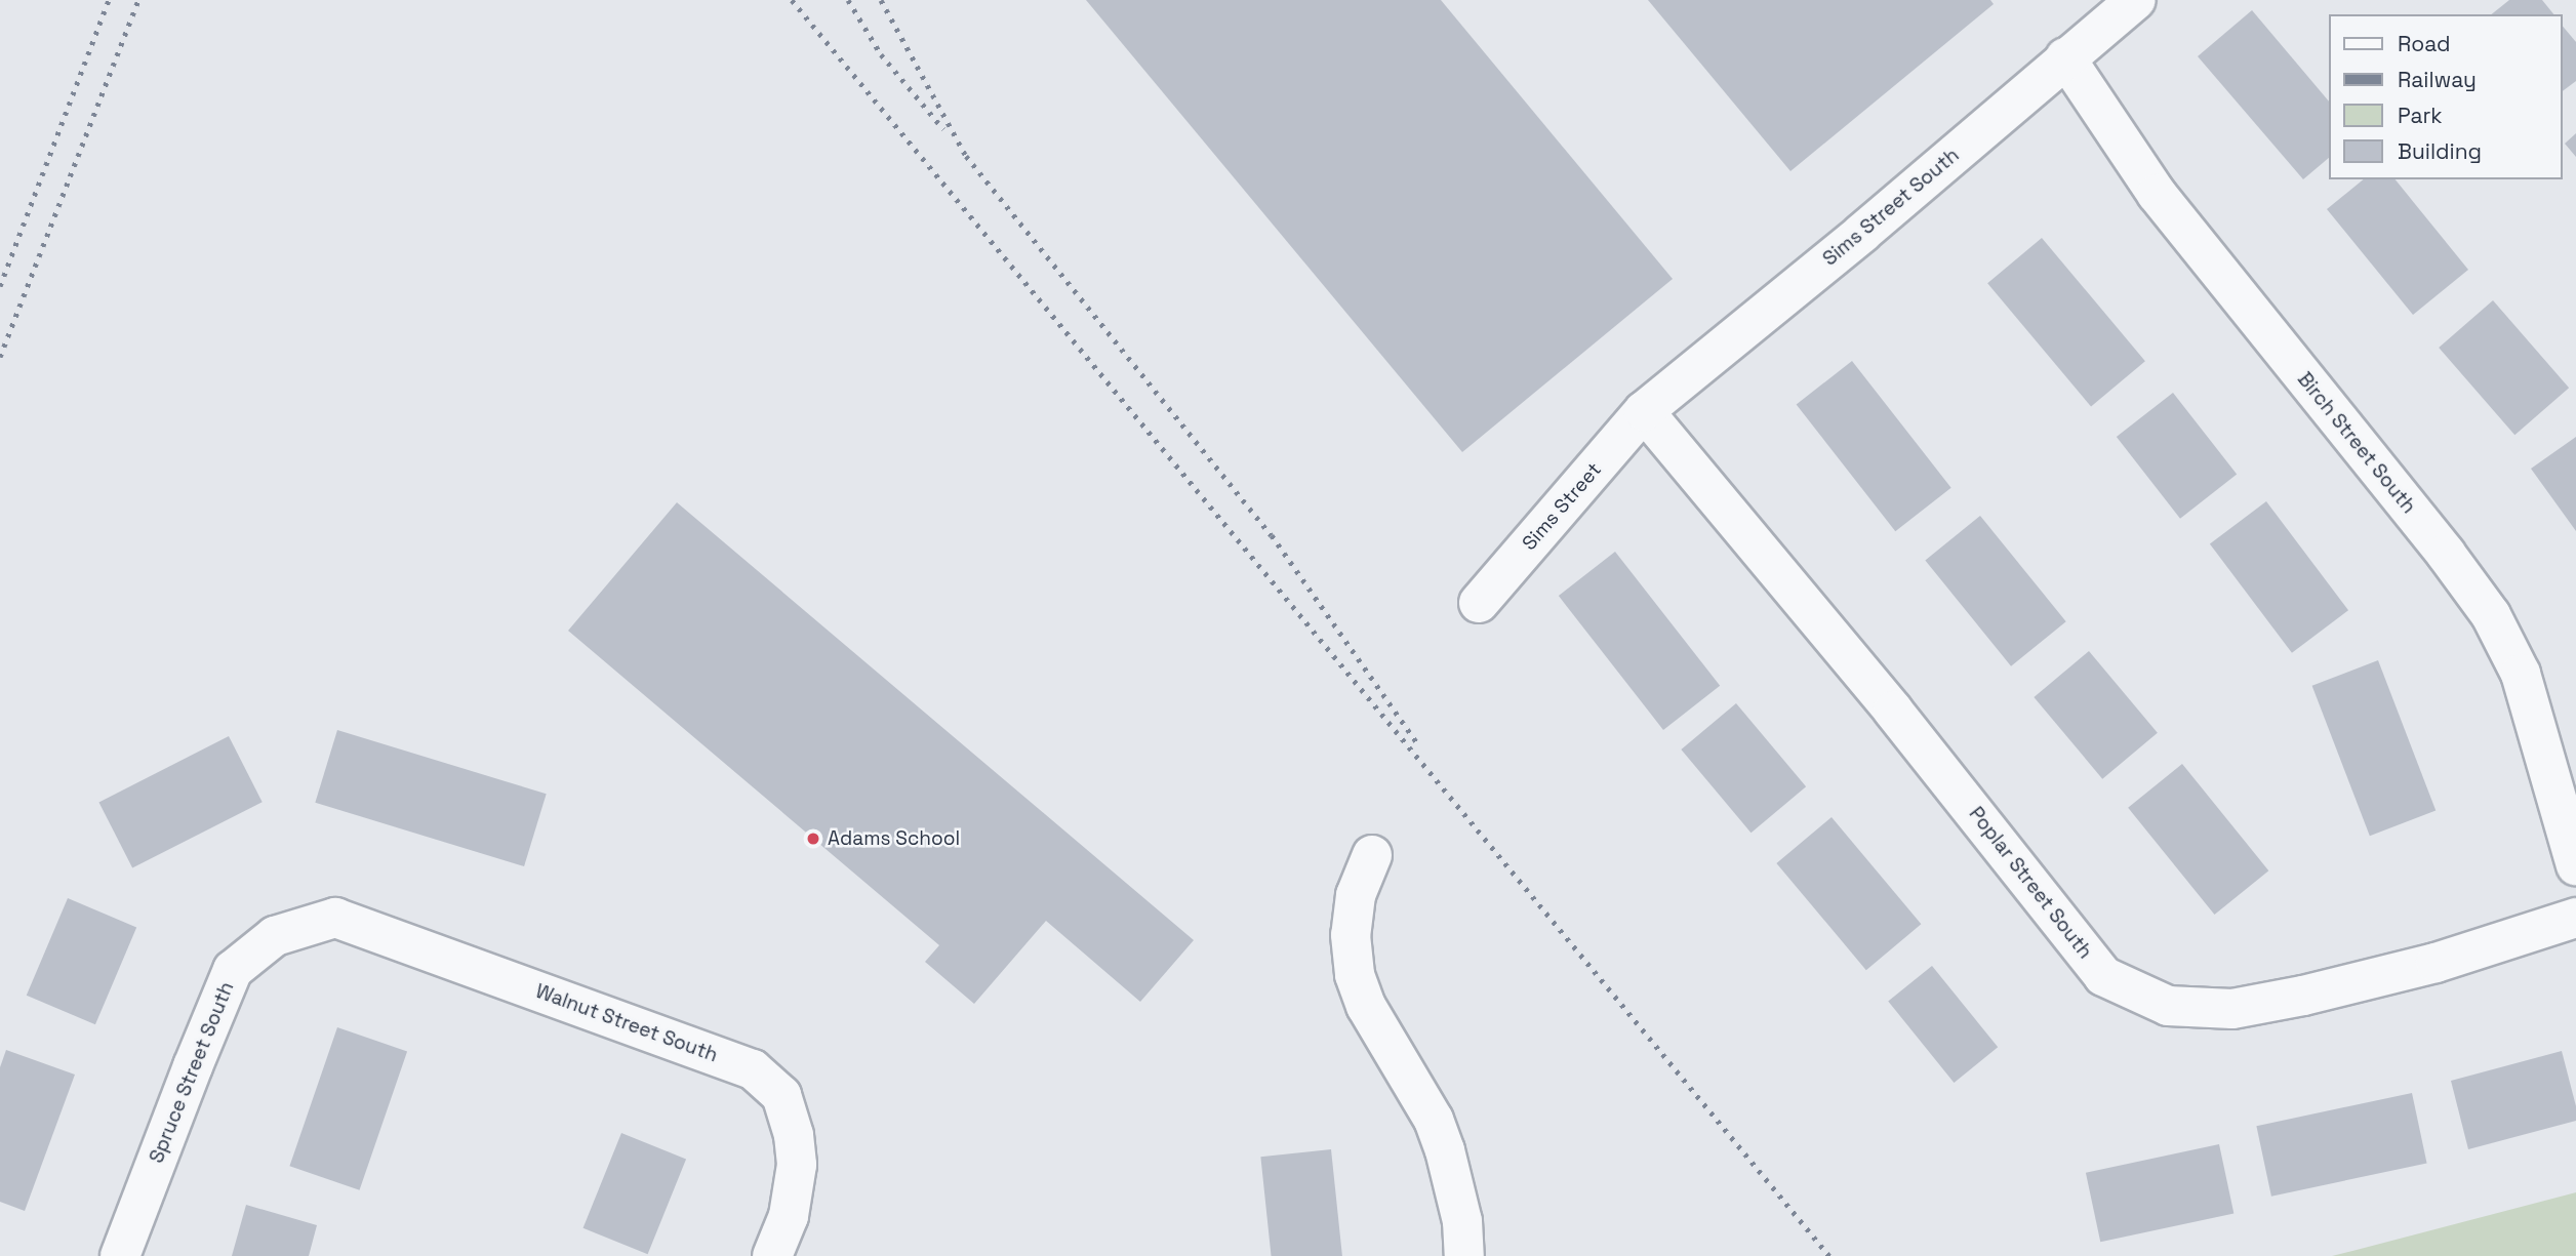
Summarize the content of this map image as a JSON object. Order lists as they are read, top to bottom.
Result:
{
  "streets": {
    "street": [
      "Sims Street South",
      "Birch Street South",
      "Sims Street",
      "Poplar Street South",
      "Walnut Street South",
      "Spruce Street South"
    ]
  },
  "crossings": [
    ["Sims Street South", "Birch Street South"],
    ["Sims Street South", "Sims Street"],
    ["Sims Street South", "Poplar Street South"],
    ["Sims Street", "Poplar Street South"],
    ["Walnut Street South", "Spruce Street South"]
  ],
  "places": ["Adams School"],
  "legend": [
    "Road",
    "Railway",
    "Park",
    "Building"
  ]
}
